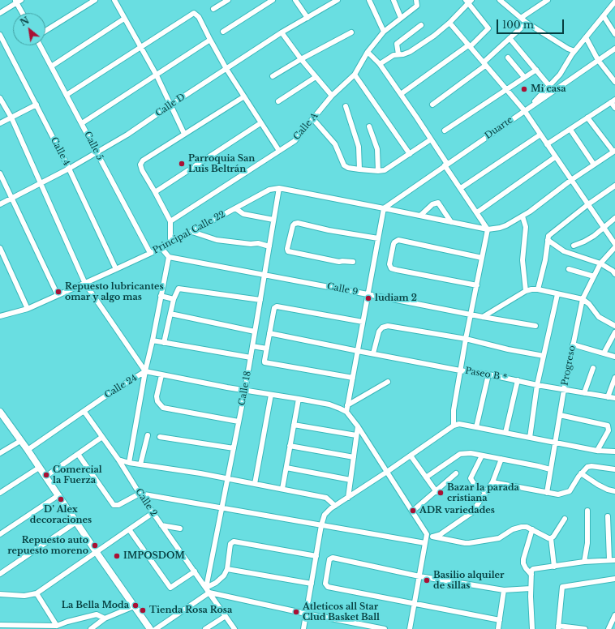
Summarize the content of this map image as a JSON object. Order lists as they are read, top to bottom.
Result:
{
  "streets": {
    "street": [
      "Calle D",
      "Calle A",
      "Duarte",
      "Calle 5",
      "Calle 4",
      "Principal Calle 22",
      "Calle 9",
      "Progreso",
      "Paseo B *",
      "Calle 24",
      "Calle 18",
      "Calle 2"
    ]
  },
  "crossings": [
    ["Calle D", "Calle 5"],
    ["Calle D", "Calle 4"],
    ["Duarte", "Principal Calle 22"],
    ["Calle 5", "Principal Calle 22"],
    ["Calle 4", "Principal Calle 22"],
    ["Principal Calle 22", "Calle 18"],
    ["Calle 9", "Calle 18"],
    ["Progreso", "Paseo B *"],
    ["Calle 24", "Calle 18"],
    ["Calle 24", "Calle 2"],
    ["Calle 18", "Calle 2"]
  ],
  "places": [
    "Mi casa",
    "Parroquia San Luis Beltrán",
    "Repuesto lubricantes omar y algo mas",
    "ludiam 2",
    "Comercial la Fuerza",
    "Bazar la parada cristiana",
    "D’ Alex decoraciones",
    "ADR variedades",
    "Repuesto auto repuesto moreno",
    "IMPOSDOM",
    "Basilio alquiler de sillas",
    "La Bella Moda",
    "Tienda Rosa Rosa",
    "Atleticos all Star Clud Basket Ball"
  ],
  "scale_bar": "100 m",
  "north": "top left"
}
